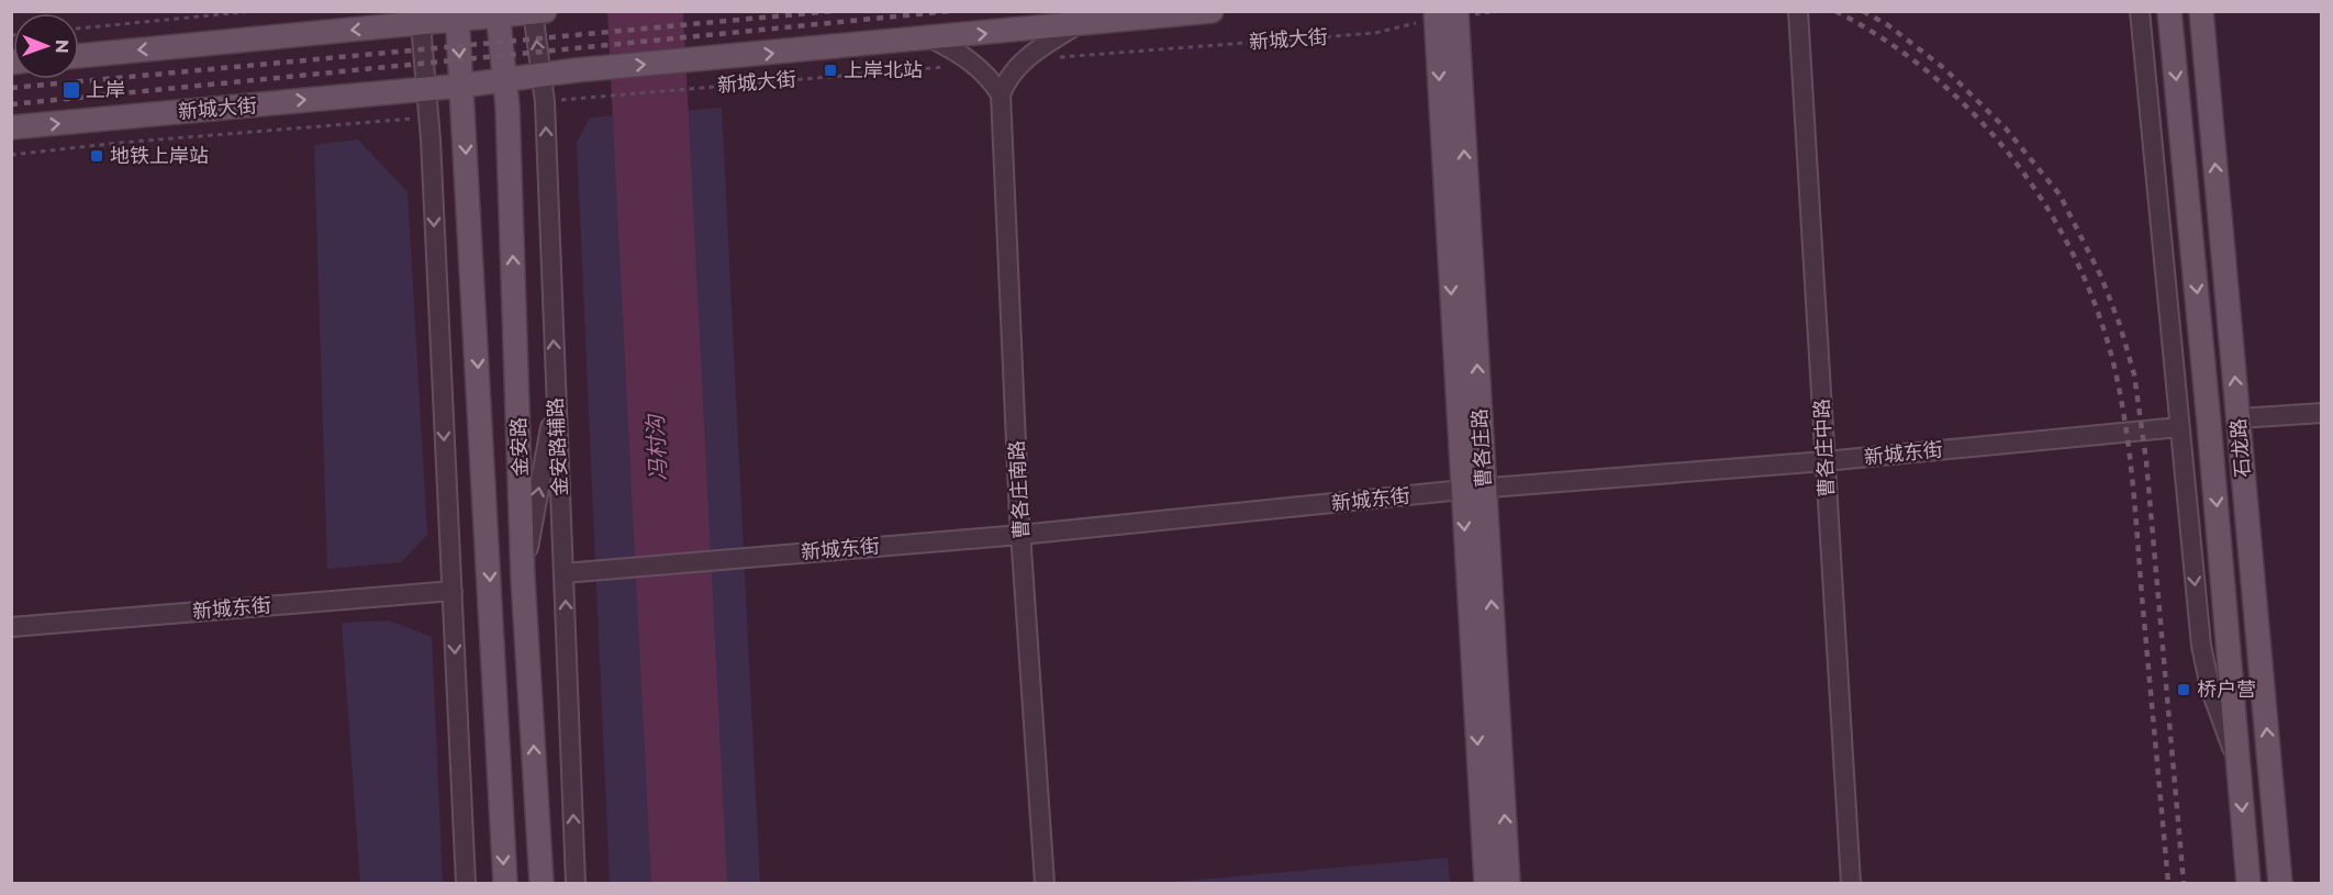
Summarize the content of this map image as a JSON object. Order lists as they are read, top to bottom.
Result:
{
  "streets": {
    "main road": [
      "新城大街",
      "金安路",
      "曹各庄路",
      "石龙路"
    ],
    "street": [
      "金安路辅路",
      "曹各庄中路",
      "新城东街",
      "曹各庄南路"
    ]
  },
  "crossings": [
    ["新城大街", "金安路"],
    ["新城大街", "金安路辅路"],
    ["新城大街", "曹各庄路"],
    ["金安路辅路", "新城东街"],
    ["曹各庄路", "新城东街"],
    ["曹各庄中路", "新城东街"],
    ["新城东街", "曹各庄南路"]
  ],
  "water": ["冯村沟"],
  "places": {
    "transit": [
      "上岸北站",
      "上岸",
      "地铁上岸站",
      "桥户营"
    ]
  },
  "north": "right"
}
